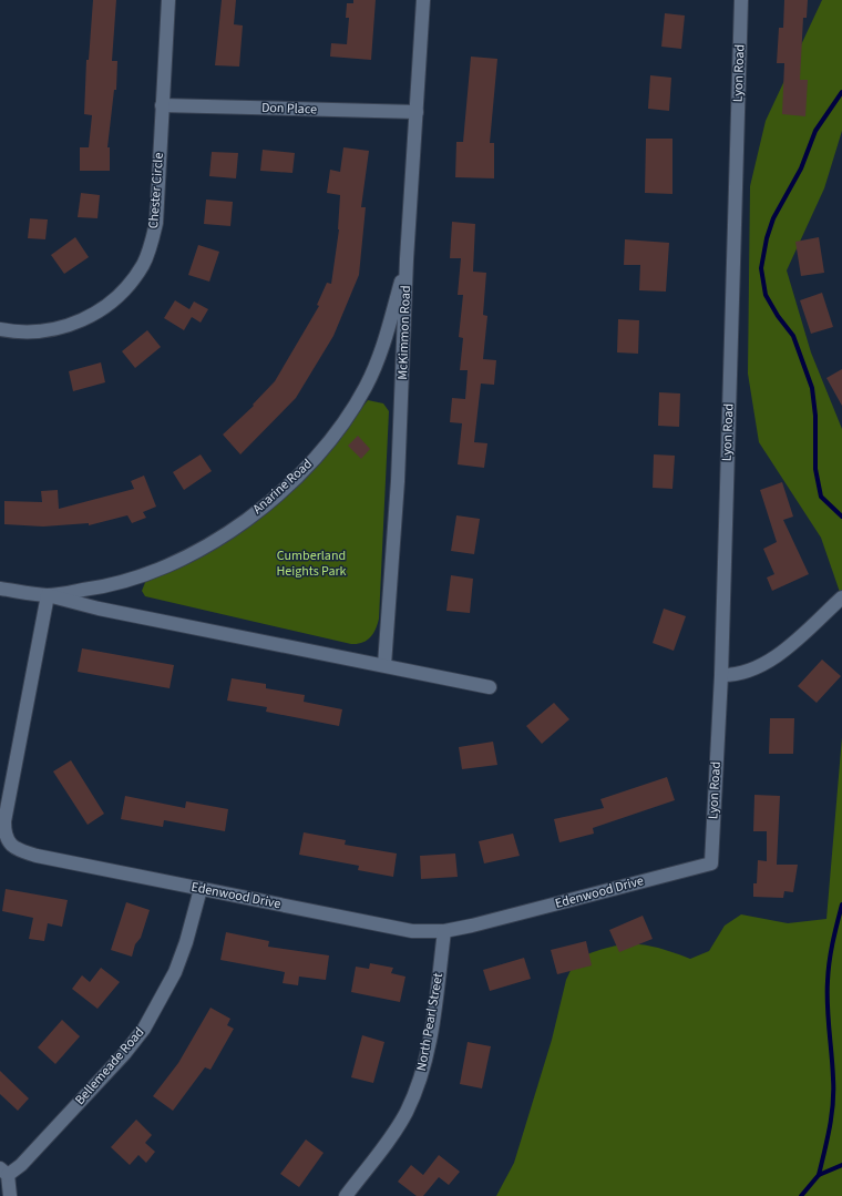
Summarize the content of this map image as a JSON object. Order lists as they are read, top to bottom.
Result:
{
  "streets": {
    "street": [
      "Lyon Road",
      "Don Place",
      "Chester Circle",
      "McKimmon Road",
      "Anarine Road",
      "Edenwood Drive",
      "North Pearl Street",
      "Bellemeade Road"
    ]
  },
  "crossings": [
    ["Lyon Road", "Edenwood Drive"],
    ["Don Place", "Chester Circle"],
    ["Don Place", "McKimmon Road"],
    ["McKimmon Road", "Anarine Road"],
    ["Anarine Road", "Edenwood Drive"],
    ["Edenwood Drive", "North Pearl Street"],
    ["Edenwood Drive", "Bellemeade Road"]
  ],
  "parks": ["Cumberland Heights Park"]
}
